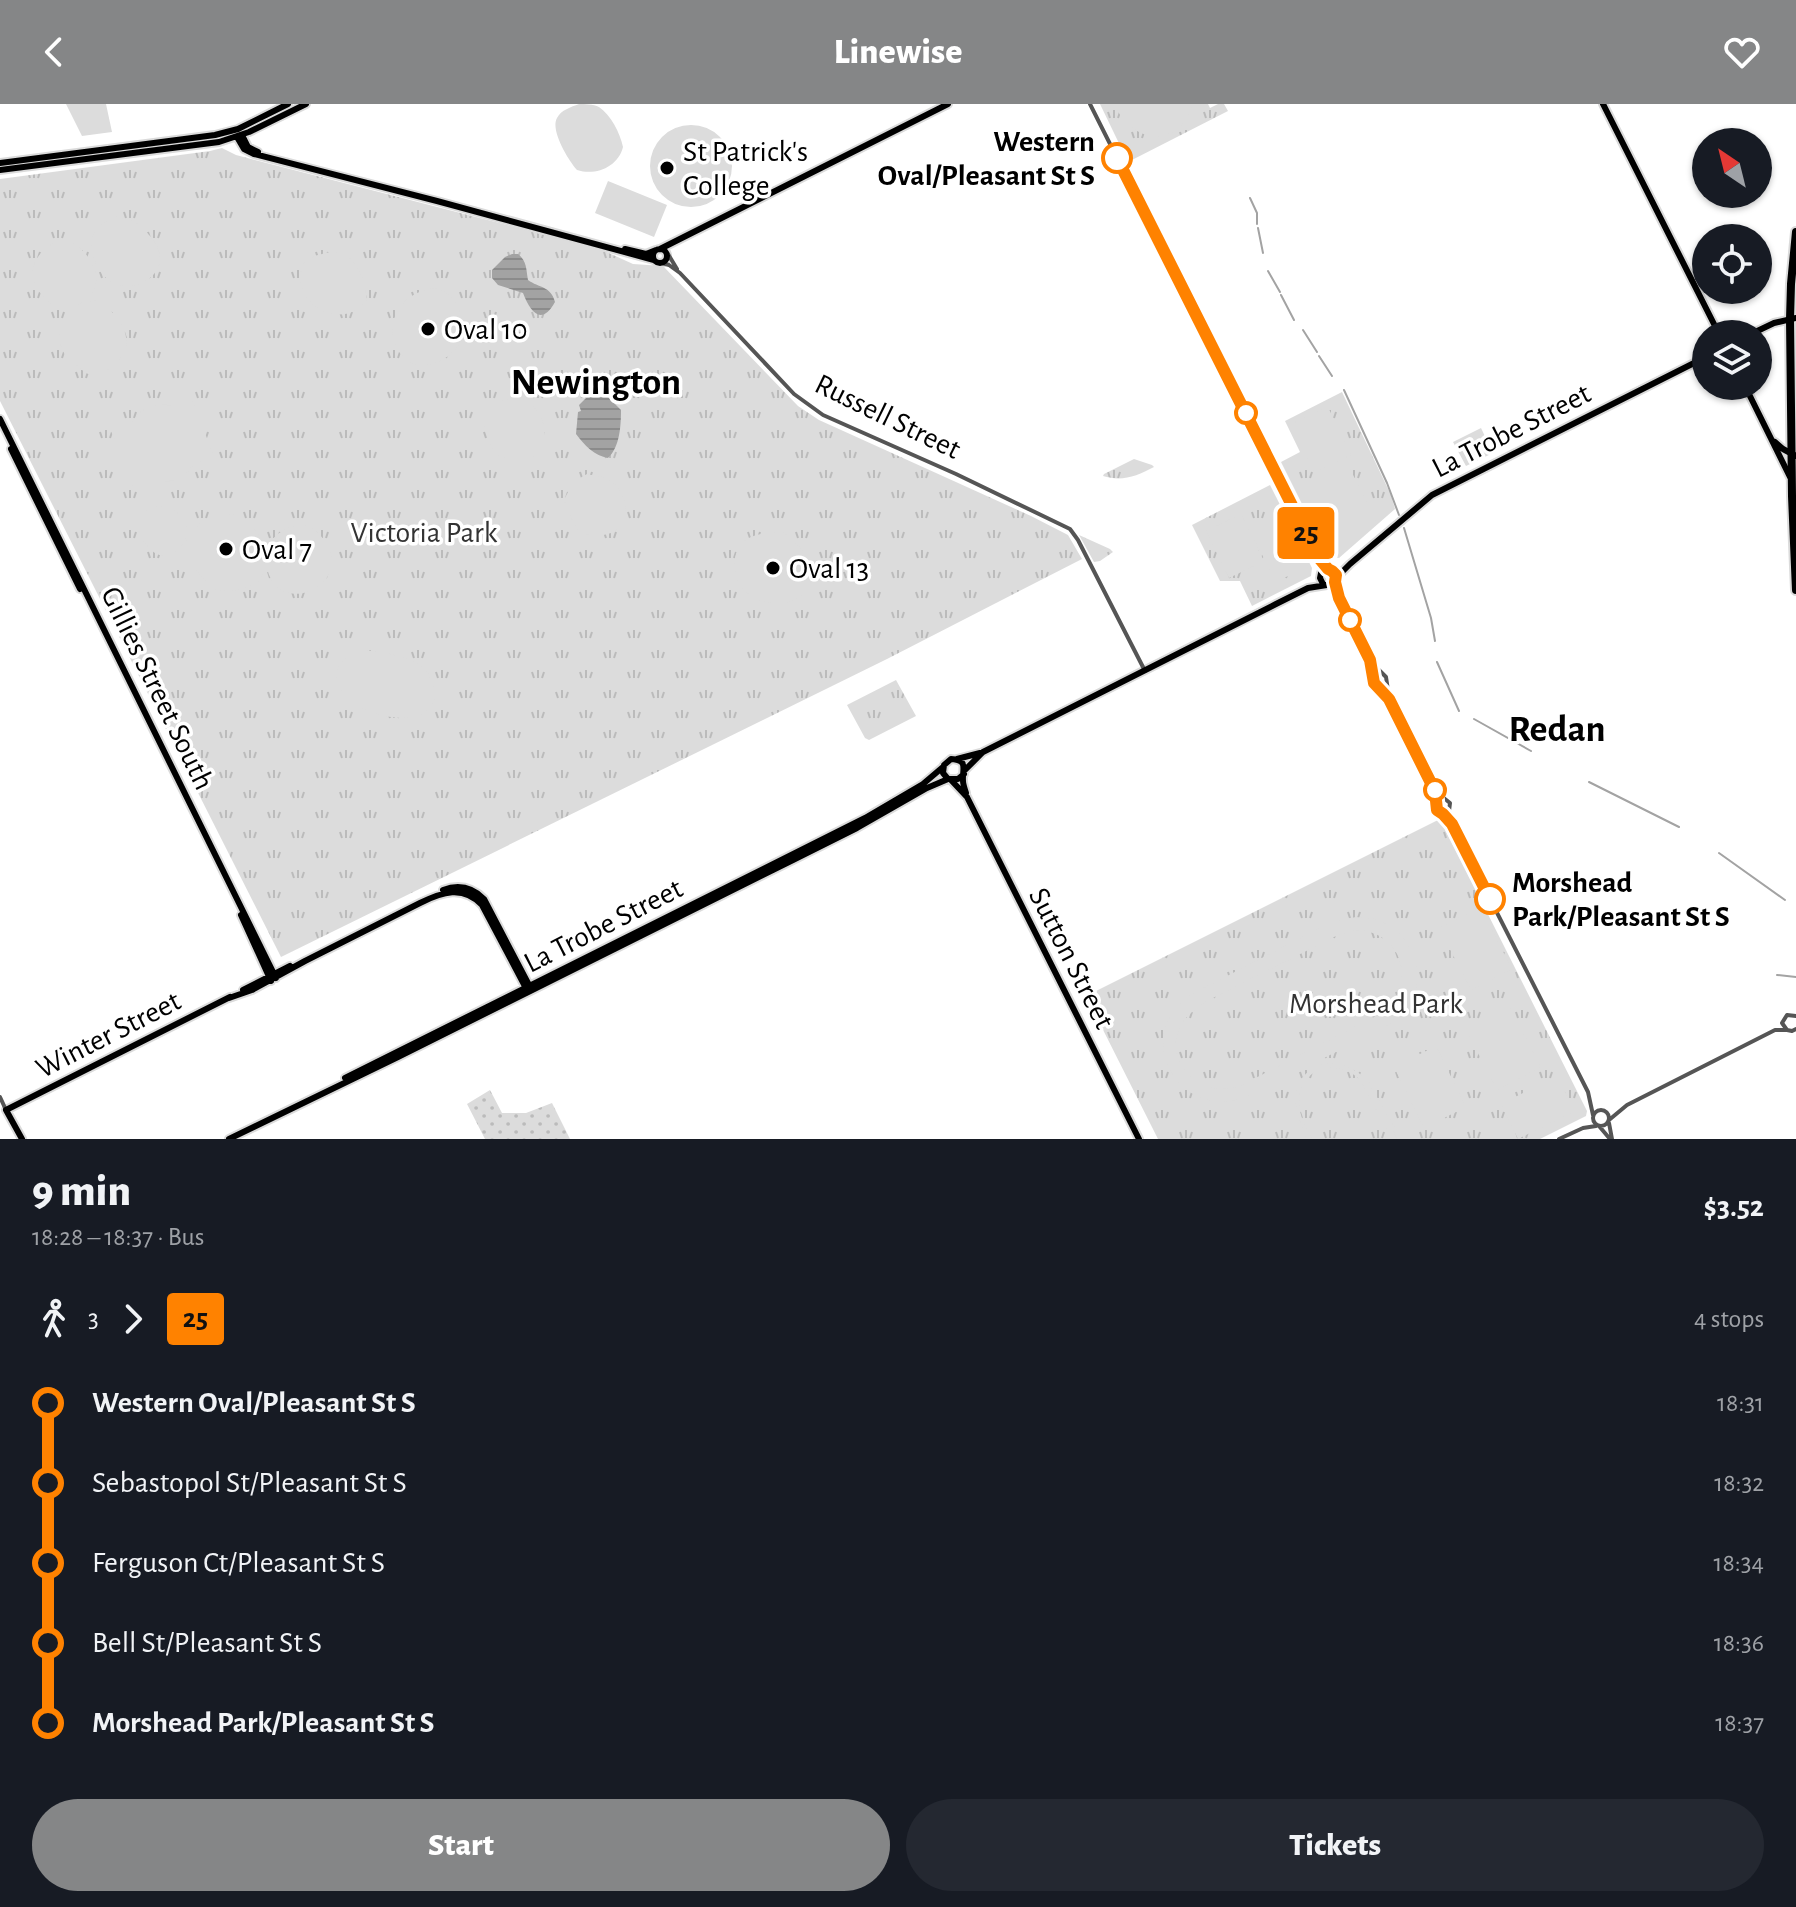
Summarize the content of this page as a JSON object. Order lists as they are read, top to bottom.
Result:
{
  "streets": {
    "main road": [
      "Russell Street",
      "La Trobe Street",
      "Gillies Street South",
      "Sutton Street",
      "Winter Street"
    ]
  },
  "crossings": [
    ["La Trobe Street", "Sutton Street"],
    ["La Trobe Street", "Winter Street"],
    ["Gillies Street South", "Winter Street"]
  ],
  "districts": ["Newington", "Redan"],
  "parks": ["Victoria Park", "Morshead Park"],
  "places": [
    "Western Oval/Pleasant St S",
    "St Patrick's College",
    "Oval 10",
    "Oval 7",
    "Oval 13",
    "Morshead Park/Pleasant St S"
  ],
  "lines": ["bus line 25"],
  "north": "top left",
  "page": {
    "header": "Linewise",
    "on_map": "25",
    "heading": ["9 min", "18:28 – 18:37 · Bus", "$3.52"],
    "legs": ["3", "25", "4 stops"],
    "list": [
      {
        "name": "Western Oval/Pleasant St S",
        "value": "18:31"
      },
      {
        "name": "Sebastopol St/Pleasant St S",
        "value": "18:32"
      },
      {
        "name": "Ferguson Ct/Pleasant St S",
        "value": "18:34"
      },
      {
        "name": "Bell St/Pleasant St S",
        "value": "18:36"
      },
      {
        "name": "Morshead Park/Pleasant St S",
        "value": "18:37"
      }
    ],
    "buttons": ["Start", "Tickets"]
  }
}
